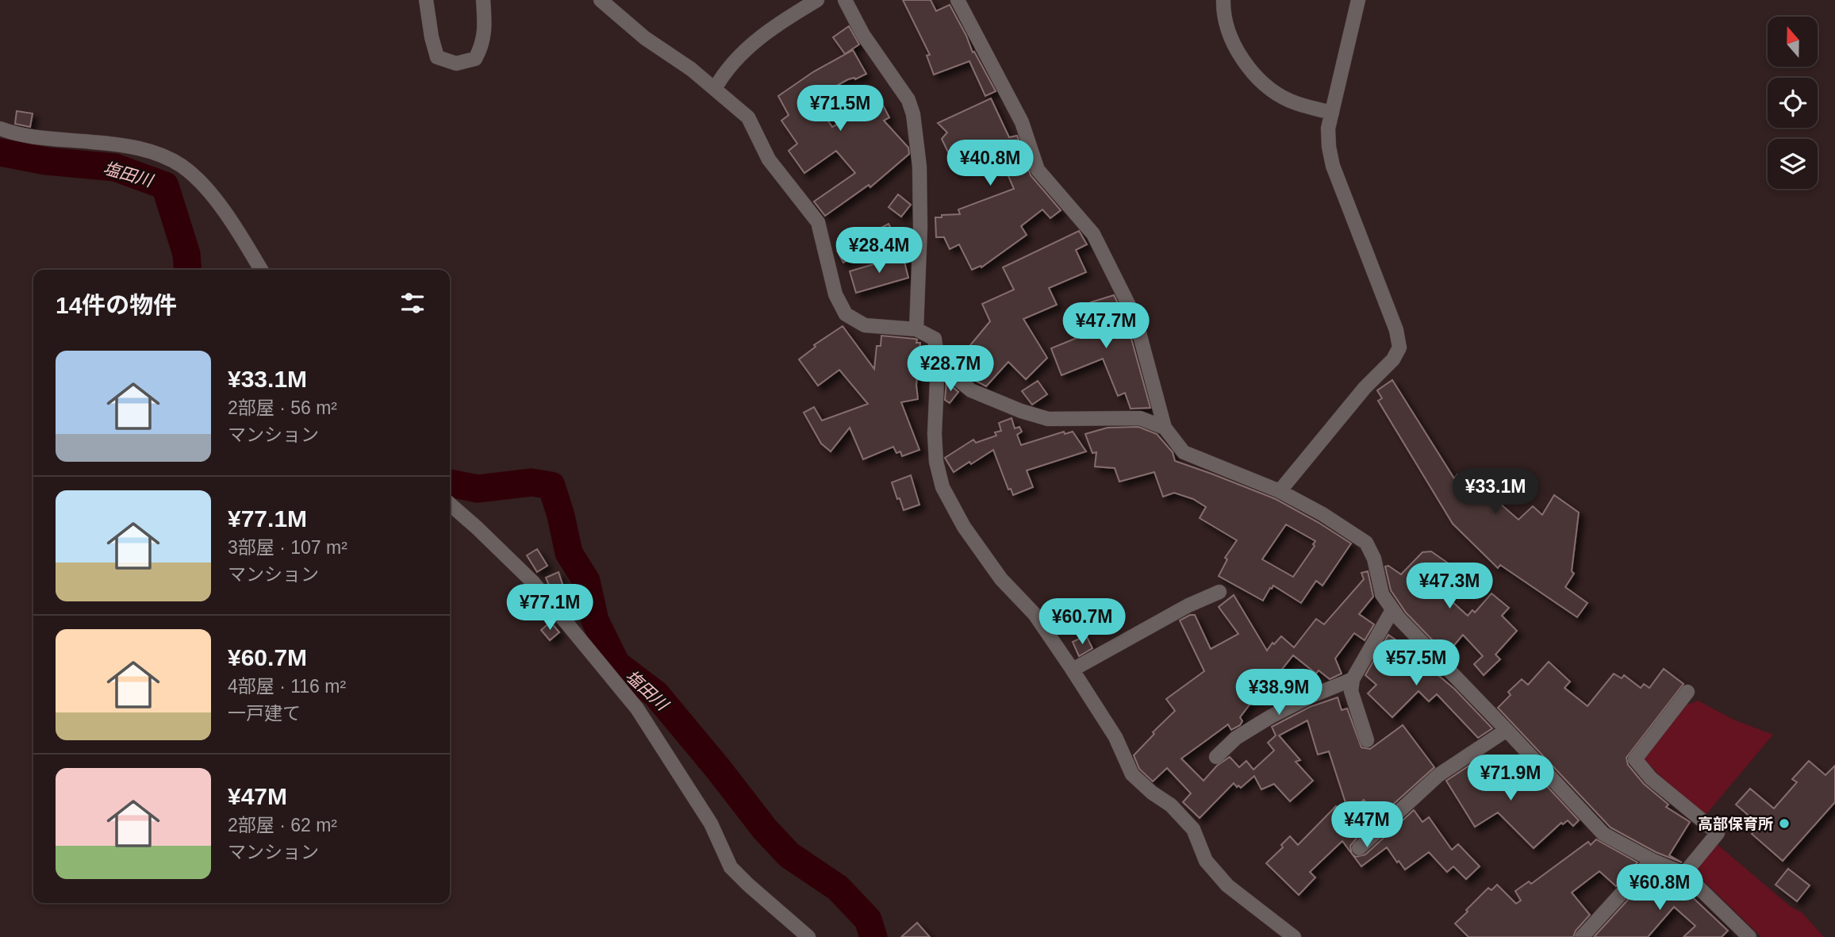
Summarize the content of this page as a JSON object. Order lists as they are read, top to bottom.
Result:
{
  "water": ["塩田川"],
  "places": ["高部保育所"],
  "north": "top",
  "page": {
    "price": [
      "¥71.5M",
      "¥40.8M",
      "¥28.4M",
      "¥47.7M",
      "¥28.7M",
      "¥33.1M",
      "¥47.3M",
      "¥77.1M",
      "¥60.7M",
      "¥57.5M",
      "¥38.9M",
      "¥71.9M",
      "¥47M",
      "¥60.8M"
    ],
    "heading": "14件の物件",
    "list": [
      {
        "name": "¥33.1M",
        "note": "2部屋 · 56 m² · マンション"
      },
      {
        "name": "¥77.1M",
        "note": "3部屋 · 107 m² · マンション"
      },
      {
        "name": "¥60.7M",
        "note": "4部屋 · 116 m² · 一戸建て"
      },
      {
        "name": "¥47M",
        "note": "2部屋 · 62 m² · マンション"
      }
    ]
  }
}
